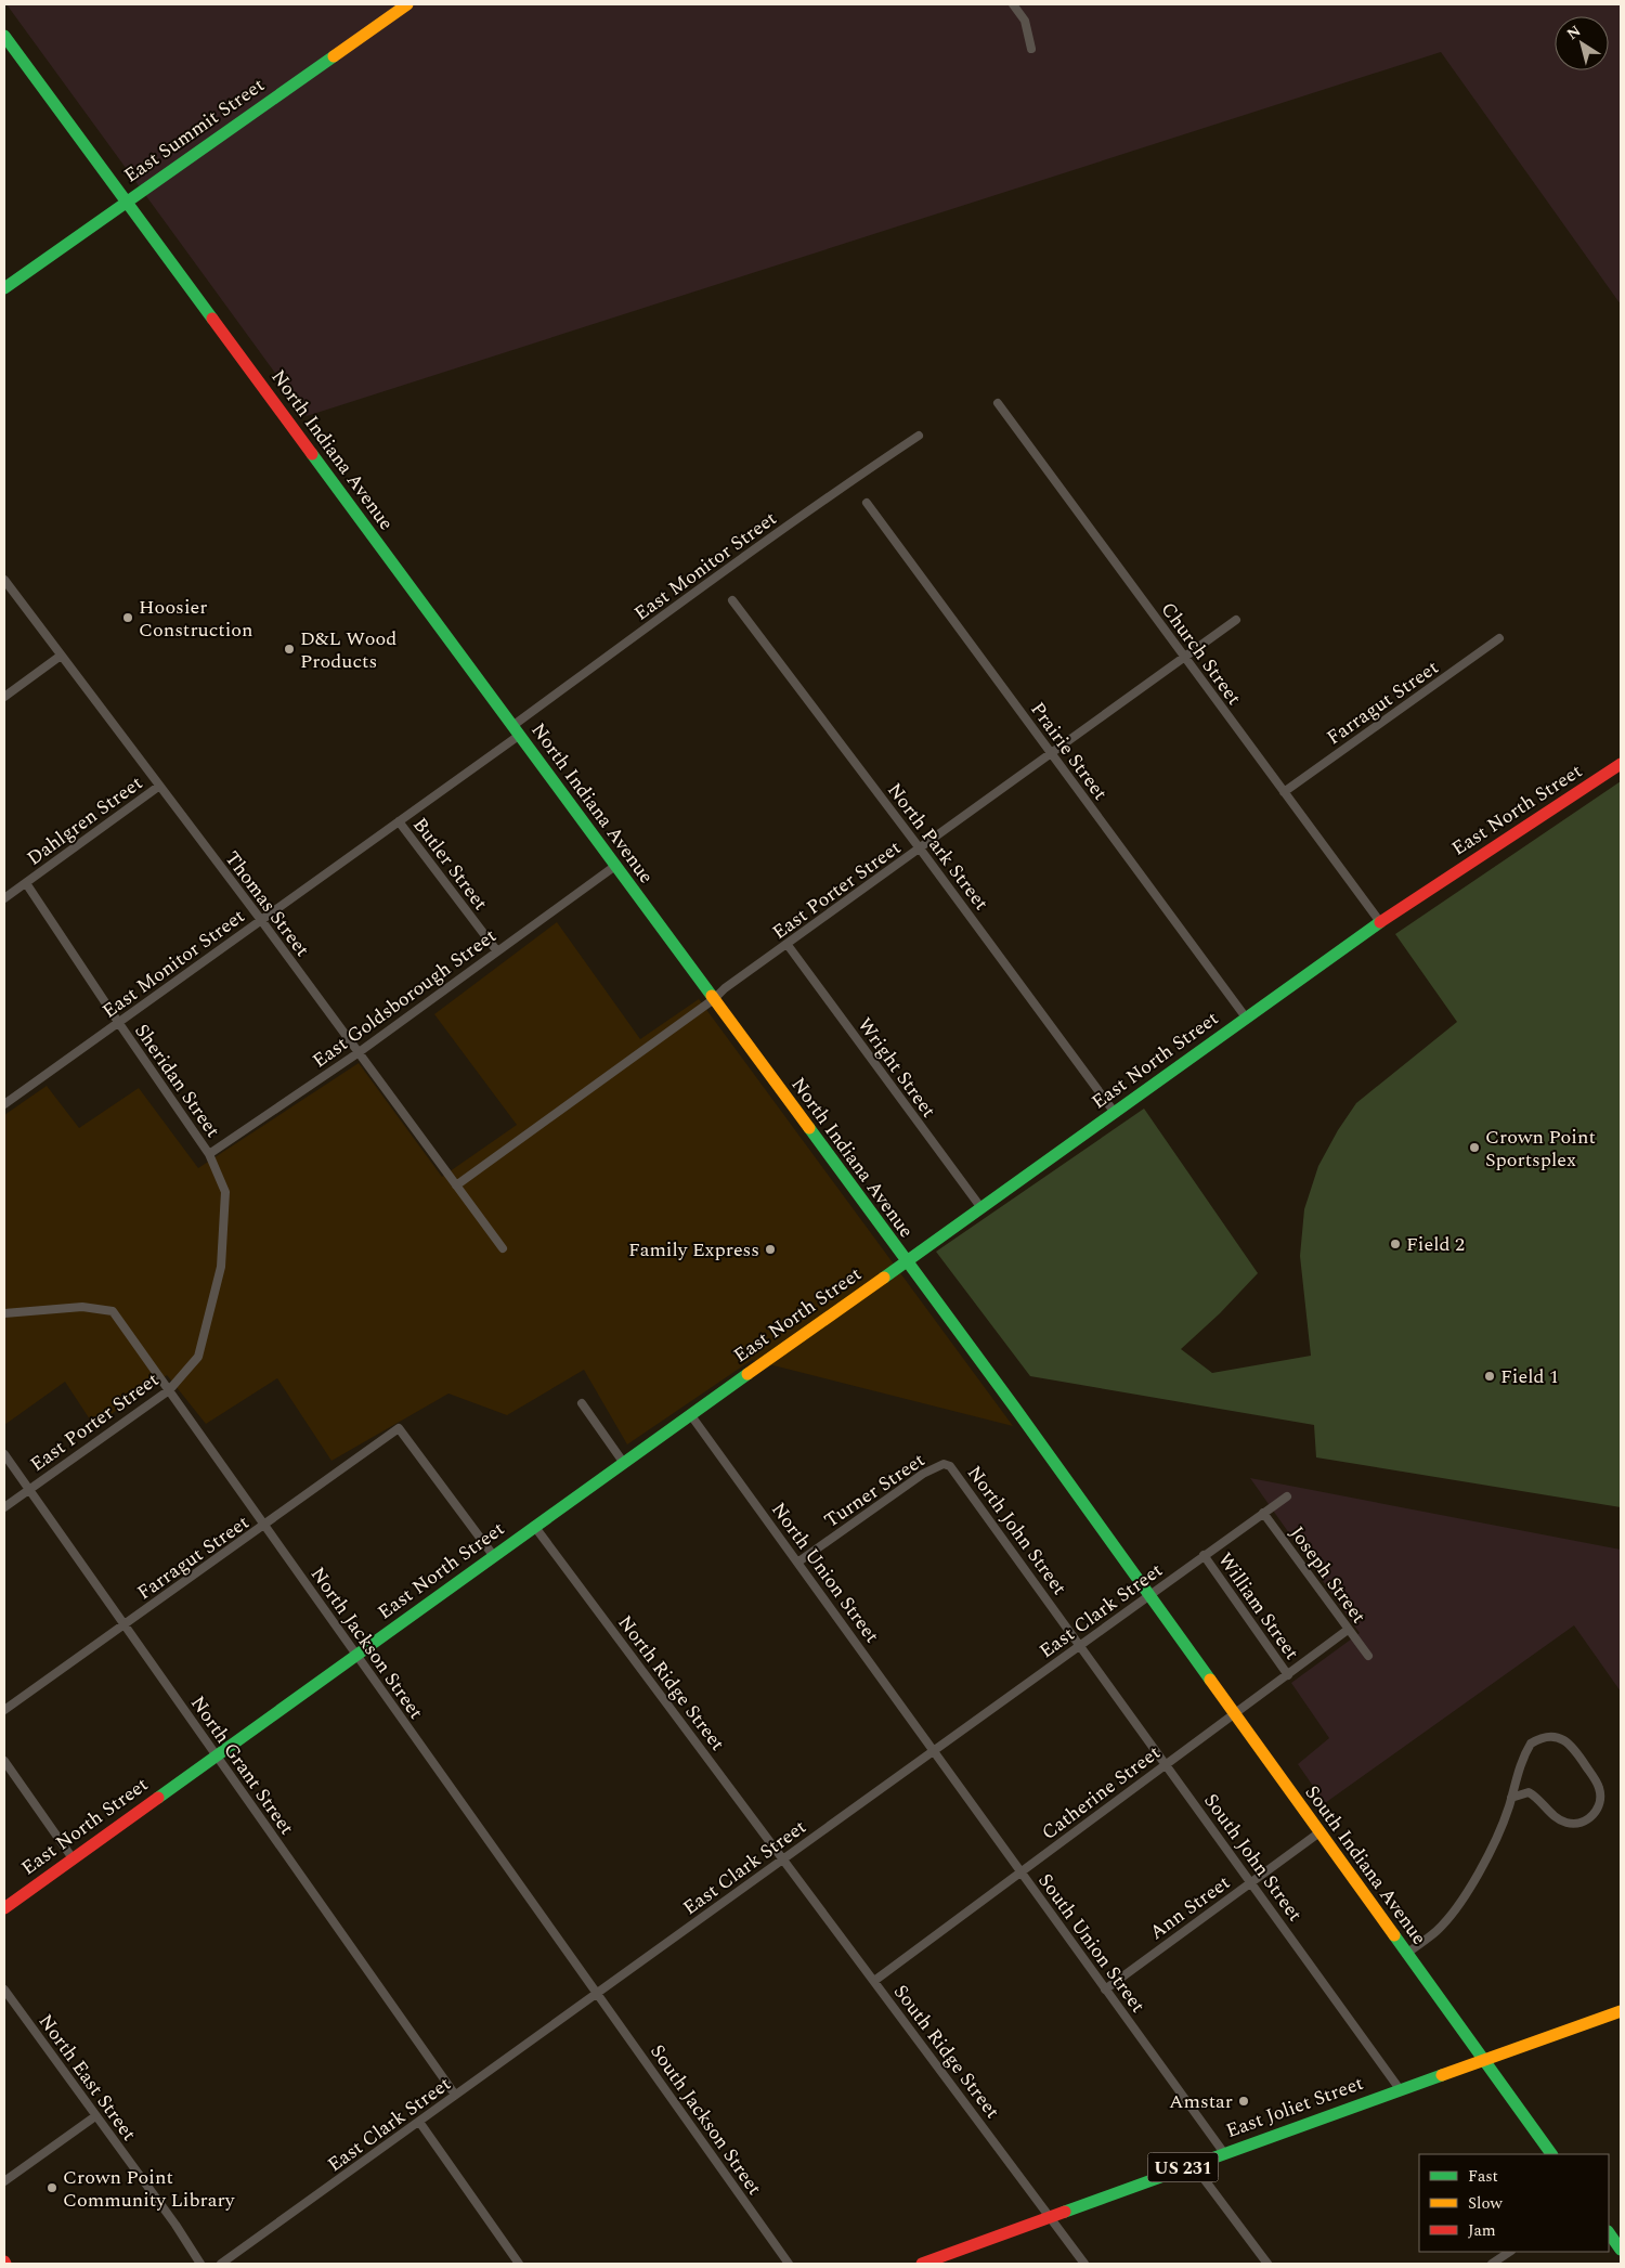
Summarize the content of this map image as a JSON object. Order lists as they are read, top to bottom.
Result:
{
  "streets": {
    "street": [
      "East Summit Street",
      "North Indiana Avenue",
      "East Monitor Street",
      "Church Street",
      "Farragut Street",
      "Prairie Street",
      "East North Street",
      "Dahlgren Street",
      "North Park Street",
      "Butler Street",
      "East Porter Street",
      "Thomas Street",
      "East Goldsborough Street",
      "Wright Street",
      "Sheridan Street",
      "Turner Street",
      "North John Street",
      "North Union Street",
      "Joseph Street",
      "William Street",
      "East Clark Street",
      "North Jackson Street",
      "North Ridge Street",
      "North Grant Street",
      "Catherine Street",
      "South John Street",
      "South Indiana Avenue",
      "Ann Street",
      "South Union Street",
      "South Ridge Street",
      "North East Street",
      "East Joliet Street",
      "South Jackson Street",
      "US 231"
    ]
  },
  "crossings": [
    ["East Summit Street", "North Indiana Avenue"],
    ["North Indiana Avenue", "East Monitor Street"],
    ["North Indiana Avenue", "East North Street"],
    ["North Indiana Avenue", "East Porter Street"],
    ["North Indiana Avenue", "East Goldsborough Street"],
    ["North Indiana Avenue", "East Clark Street"],
    ["North Indiana Avenue", "South Indiana Avenue"],
    ["East Monitor Street", "Butler Street"],
    ["East Monitor Street", "Thomas Street"],
    ["East Monitor Street", "Sheridan Street"],
    ["Church Street", "Farragut Street"],
    ["Church Street", "East North Street"],
    ["Church Street", "East Porter Street"],
    ["Farragut Street", "East North Street"],
    ["Farragut Street", "North Jackson Street"],
    ["Farragut Street", "North Grant Street"],
    ["Prairie Street", "East North Street"],
    ["Prairie Street", "East Porter Street"],
    ["East North Street", "North Park Street"],
    ["East North Street", "Wright Street"],
    ["East North Street", "North Union Street"],
    ["East North Street", "North Jackson Street"],
    ["East North Street", "North Ridge Street"],
    ["East North Street", "North Grant Street"],
    ["Dahlgren Street", "Thomas Street"],
    ["Dahlgren Street", "Sheridan Street"],
    ["North Park Street", "East Porter Street"],
    ["Butler Street", "East Goldsborough Street"],
    ["East Porter Street", "Thomas Street"],
    ["East Porter Street", "Wright Street"],
    ["East Porter Street", "Sheridan Street"],
    ["East Porter Street", "North Jackson Street"],
    ["East Porter Street", "North Grant Street"],
    ["Thomas Street", "East Goldsborough Street"],
    ["East Goldsborough Street", "Sheridan Street"],
    ["Turner Street", "North John Street"],
    ["Turner Street", "North Union Street"],
    ["North John Street", "East Clark Street"],
    ["North John Street", "South John Street"],
    ["North Union Street", "East Clark Street"],
    ["North Union Street", "South Union Street"],
    ["Joseph Street", "East Clark Street"],
    ["Joseph Street", "Catherine Street"],
    ["William Street", "East Clark Street"],
    ["William Street", "Catherine Street"],
    ["East Clark Street", "North Jackson Street"],
    ["East Clark Street", "North Ridge Street"],
    ["East Clark Street", "North Grant Street"],
    ["East Clark Street", "South John Street"],
    ["East Clark Street", "South Indiana Avenue"],
    ["East Clark Street", "South Union Street"],
    ["East Clark Street", "South Ridge Street"],
    ["East Clark Street", "South Jackson Street"],
    ["North Jackson Street", "South Jackson Street"],
    ["North Ridge Street", "South Ridge Street"],
    ["Catherine Street", "South John Street"],
    ["Catherine Street", "South Indiana Avenue"],
    ["Catherine Street", "South Union Street"],
    ["Catherine Street", "South Ridge Street"],
    ["South John Street", "Ann Street"],
    ["South John Street", "East Joliet Street"],
    ["South Indiana Avenue", "Ann Street"],
    ["South Indiana Avenue", "East Joliet Street"],
    ["Ann Street", "South Union Street"],
    ["South Union Street", "East Joliet Street"],
    ["South Ridge Street", "East Joliet Street"]
  ],
  "places": [
    "Hoosier Construction",
    "D&L Wood Products",
    "Crown Point Sportsplex",
    "Field 2",
    "Family Express",
    "Field 1",
    "Amstar",
    "Crown Point Community Library"
  ],
  "legend": ["Fast", "Slow", "Jam"],
  "north": "top left"
}
